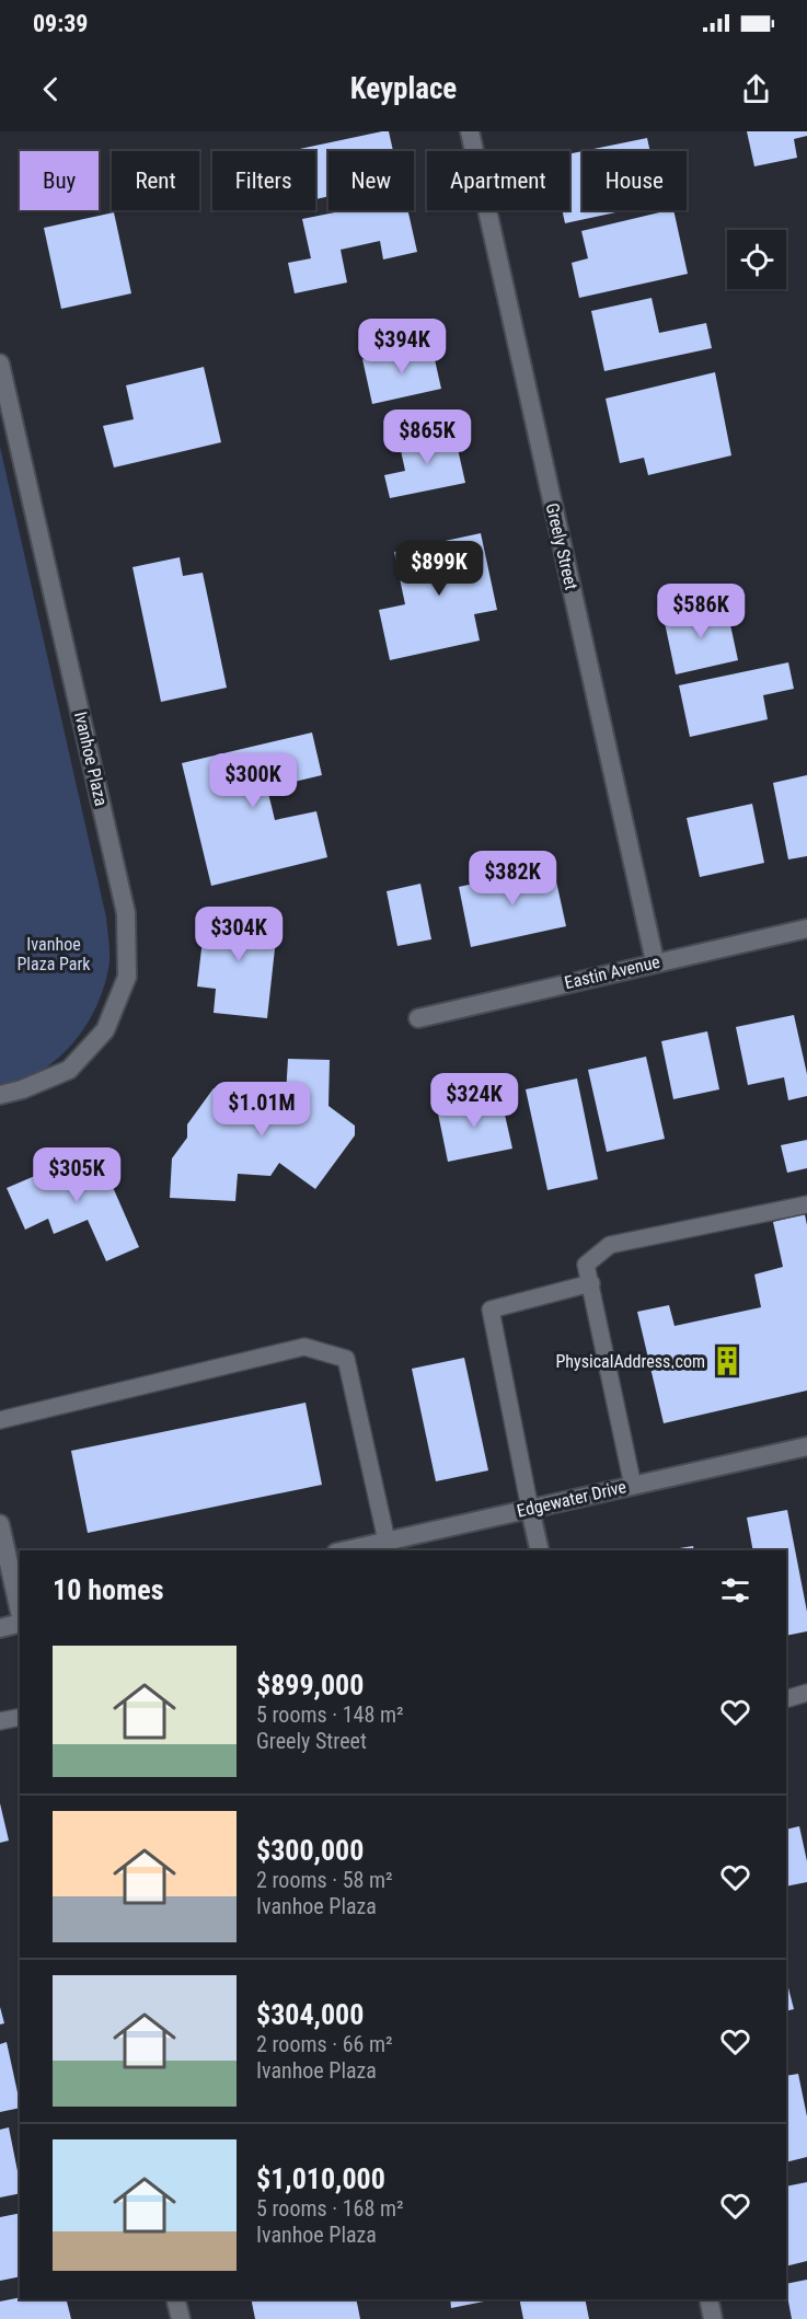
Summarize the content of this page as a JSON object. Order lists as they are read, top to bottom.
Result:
{
  "streets": {
    "street": [
      "Greely Street",
      "Ivanhoe Plaza",
      "Eastin Avenue",
      "Edgewater Drive"
    ]
  },
  "crossings": [
    ["Greely Street", "Eastin Avenue"]
  ],
  "parks": ["Ivanhoe Plaza Park"],
  "places": {
    "building": ["PhysicalAddress.com"]
  },
  "page": {
    "status": "09:39",
    "header": "Keyplace",
    "chip": [
      "Buy",
      "Rent",
      "Filters",
      "New",
      "Apartment",
      "House"
    ],
    "price": [
      "$394K",
      "$865K",
      "$899K",
      "$586K",
      "$300K",
      "$382K",
      "$304K",
      "$324K",
      "$1.01M",
      "$305K"
    ],
    "heading": "10 homes",
    "list": [
      {
        "name": "$899,000",
        "note": "5 rooms · 148 m² · Greely Street"
      },
      {
        "name": "$300,000",
        "note": "2 rooms · 58 m² · Ivanhoe Plaza"
      },
      {
        "name": "$304,000",
        "note": "2 rooms · 66 m² · Ivanhoe Plaza"
      },
      {
        "name": "$1,010,000",
        "note": "5 rooms · 168 m² · Ivanhoe Plaza"
      }
    ]
  }
}
